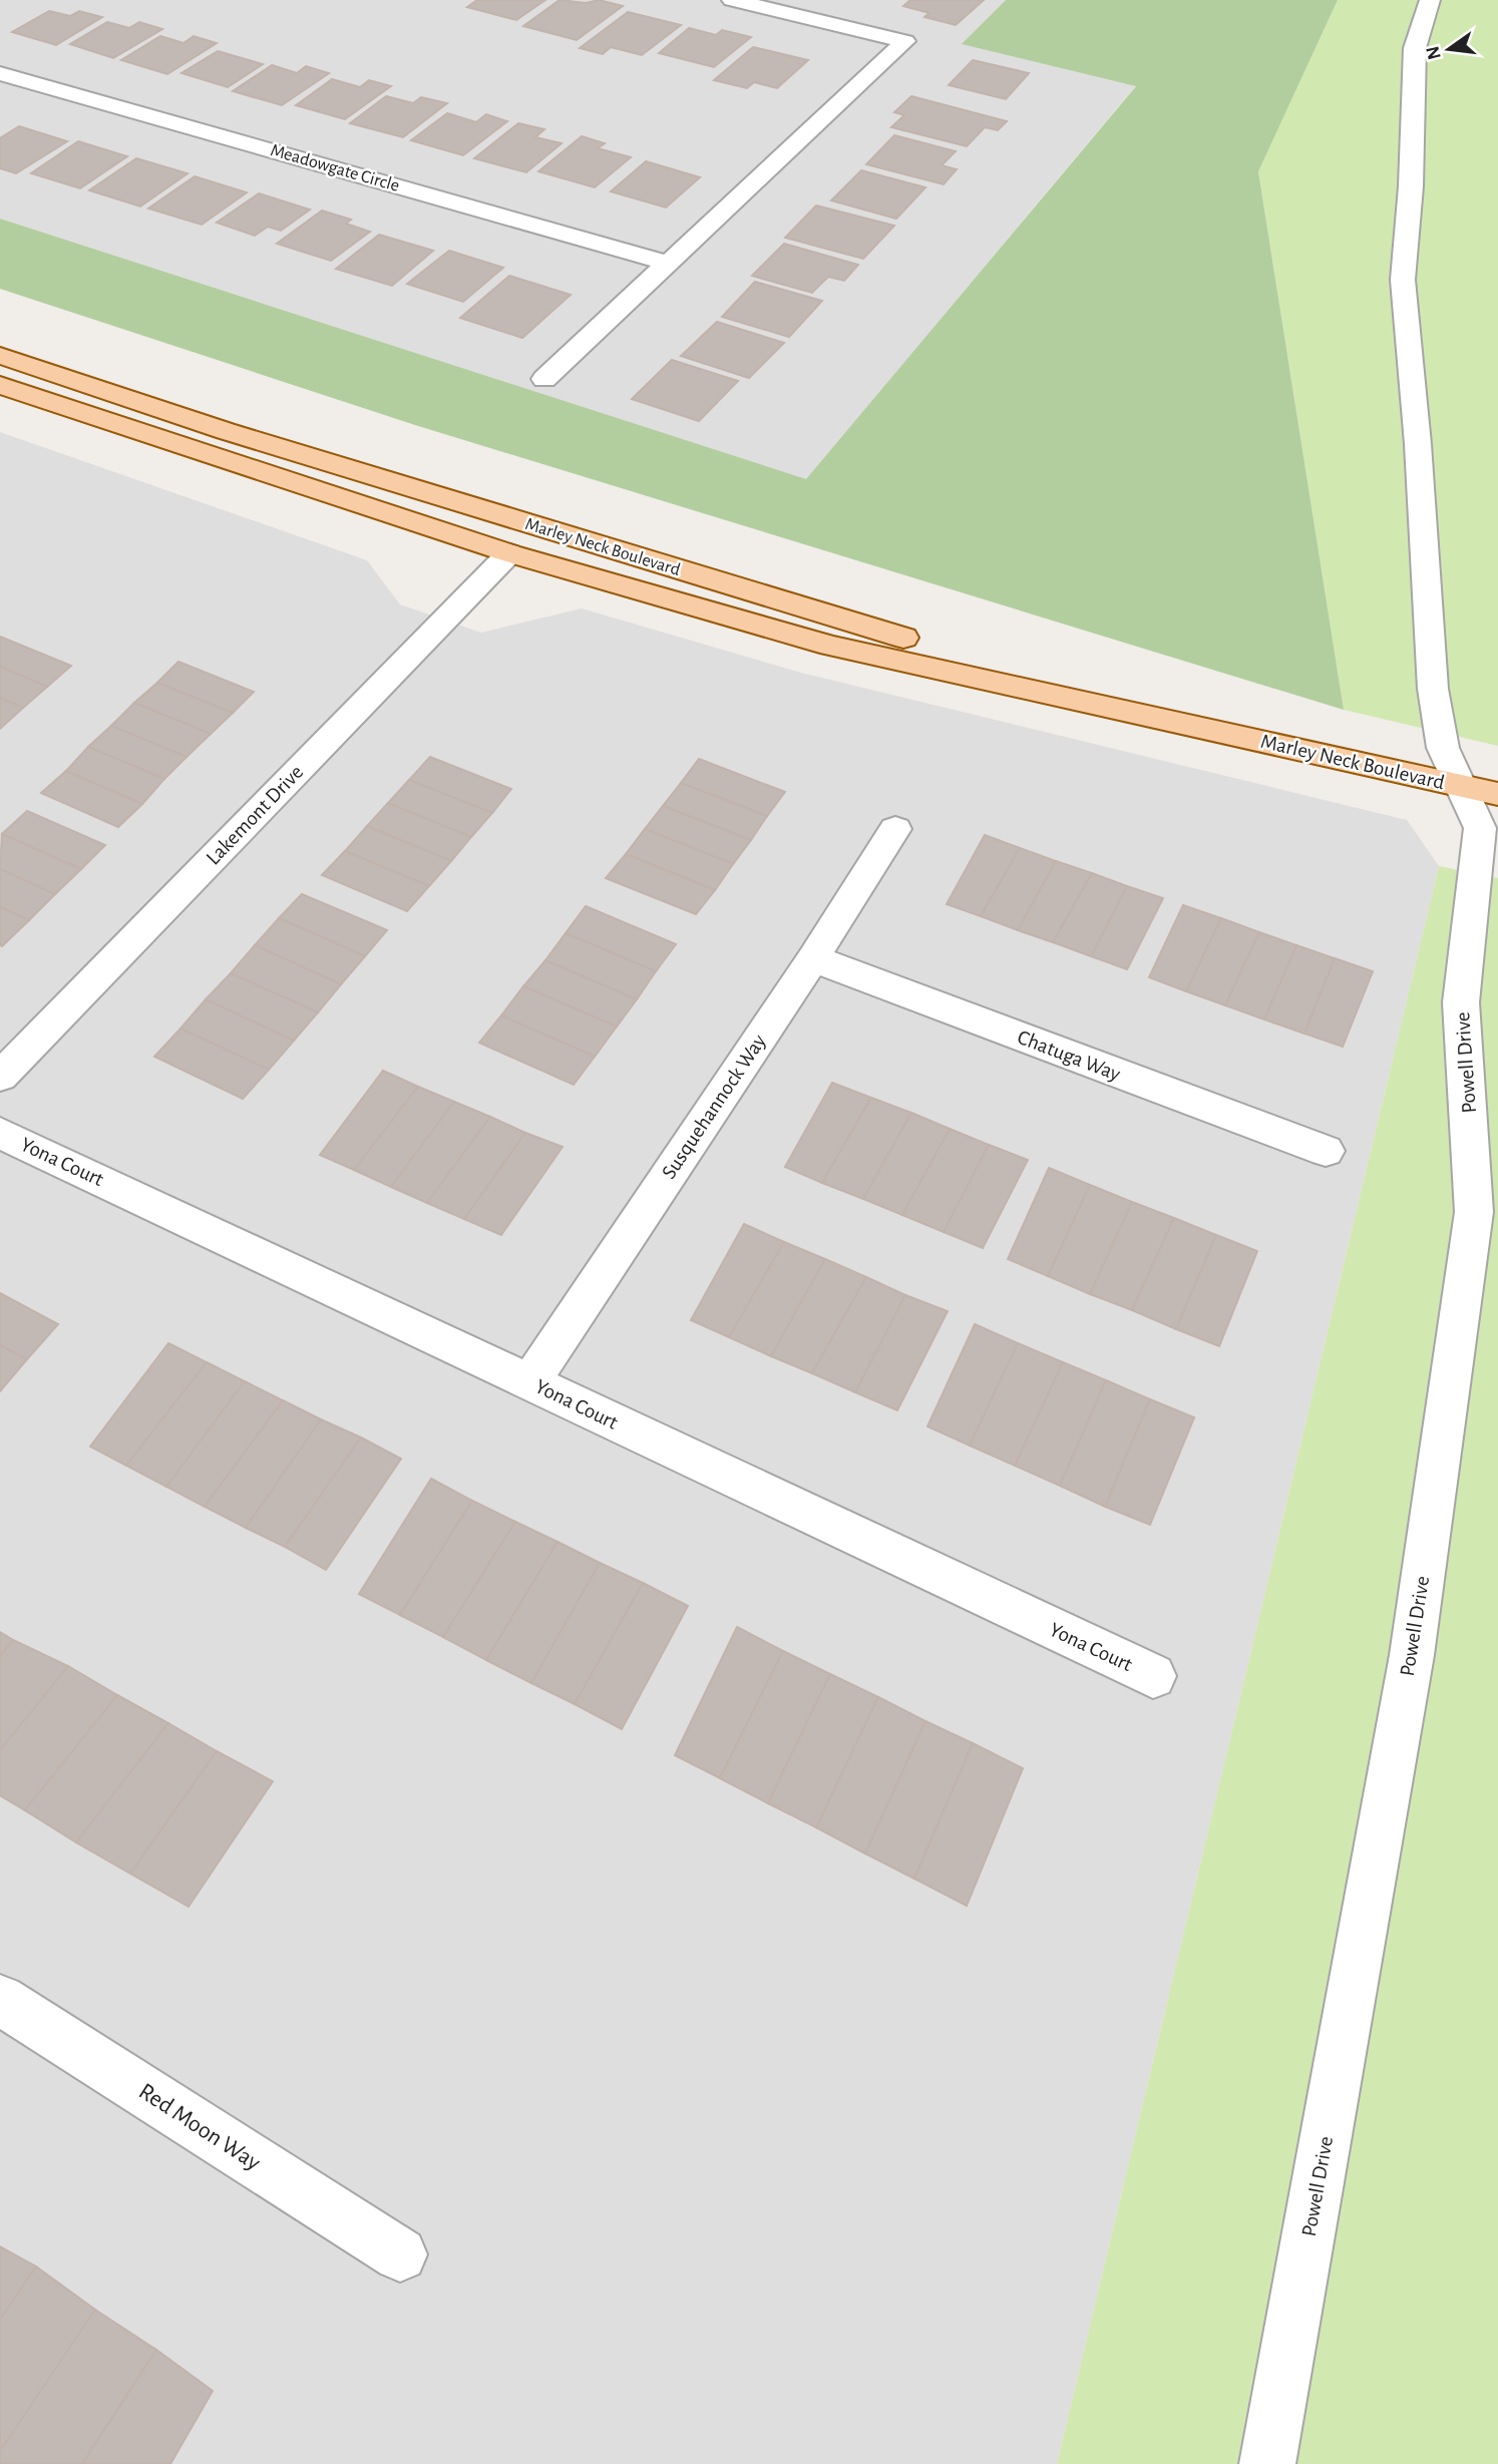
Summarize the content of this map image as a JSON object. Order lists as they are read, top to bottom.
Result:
{
  "streets": {
    "main road": ["Marley Neck Boulevard"],
    "street": [
      "Meadowgate Circle",
      "Lakemont Drive",
      "Chatuga Way",
      "Powell Drive",
      "Susquehannock Way",
      "Yona Court",
      "Red Moon Way"
    ]
  },
  "crossings": [
    ["Marley Neck Boulevard", "Lakemont Drive"],
    ["Marley Neck Boulevard", "Powell Drive"],
    ["Chatuga Way", "Susquehannock Way"],
    ["Susquehannock Way", "Yona Court"]
  ],
  "north": "left"
}
